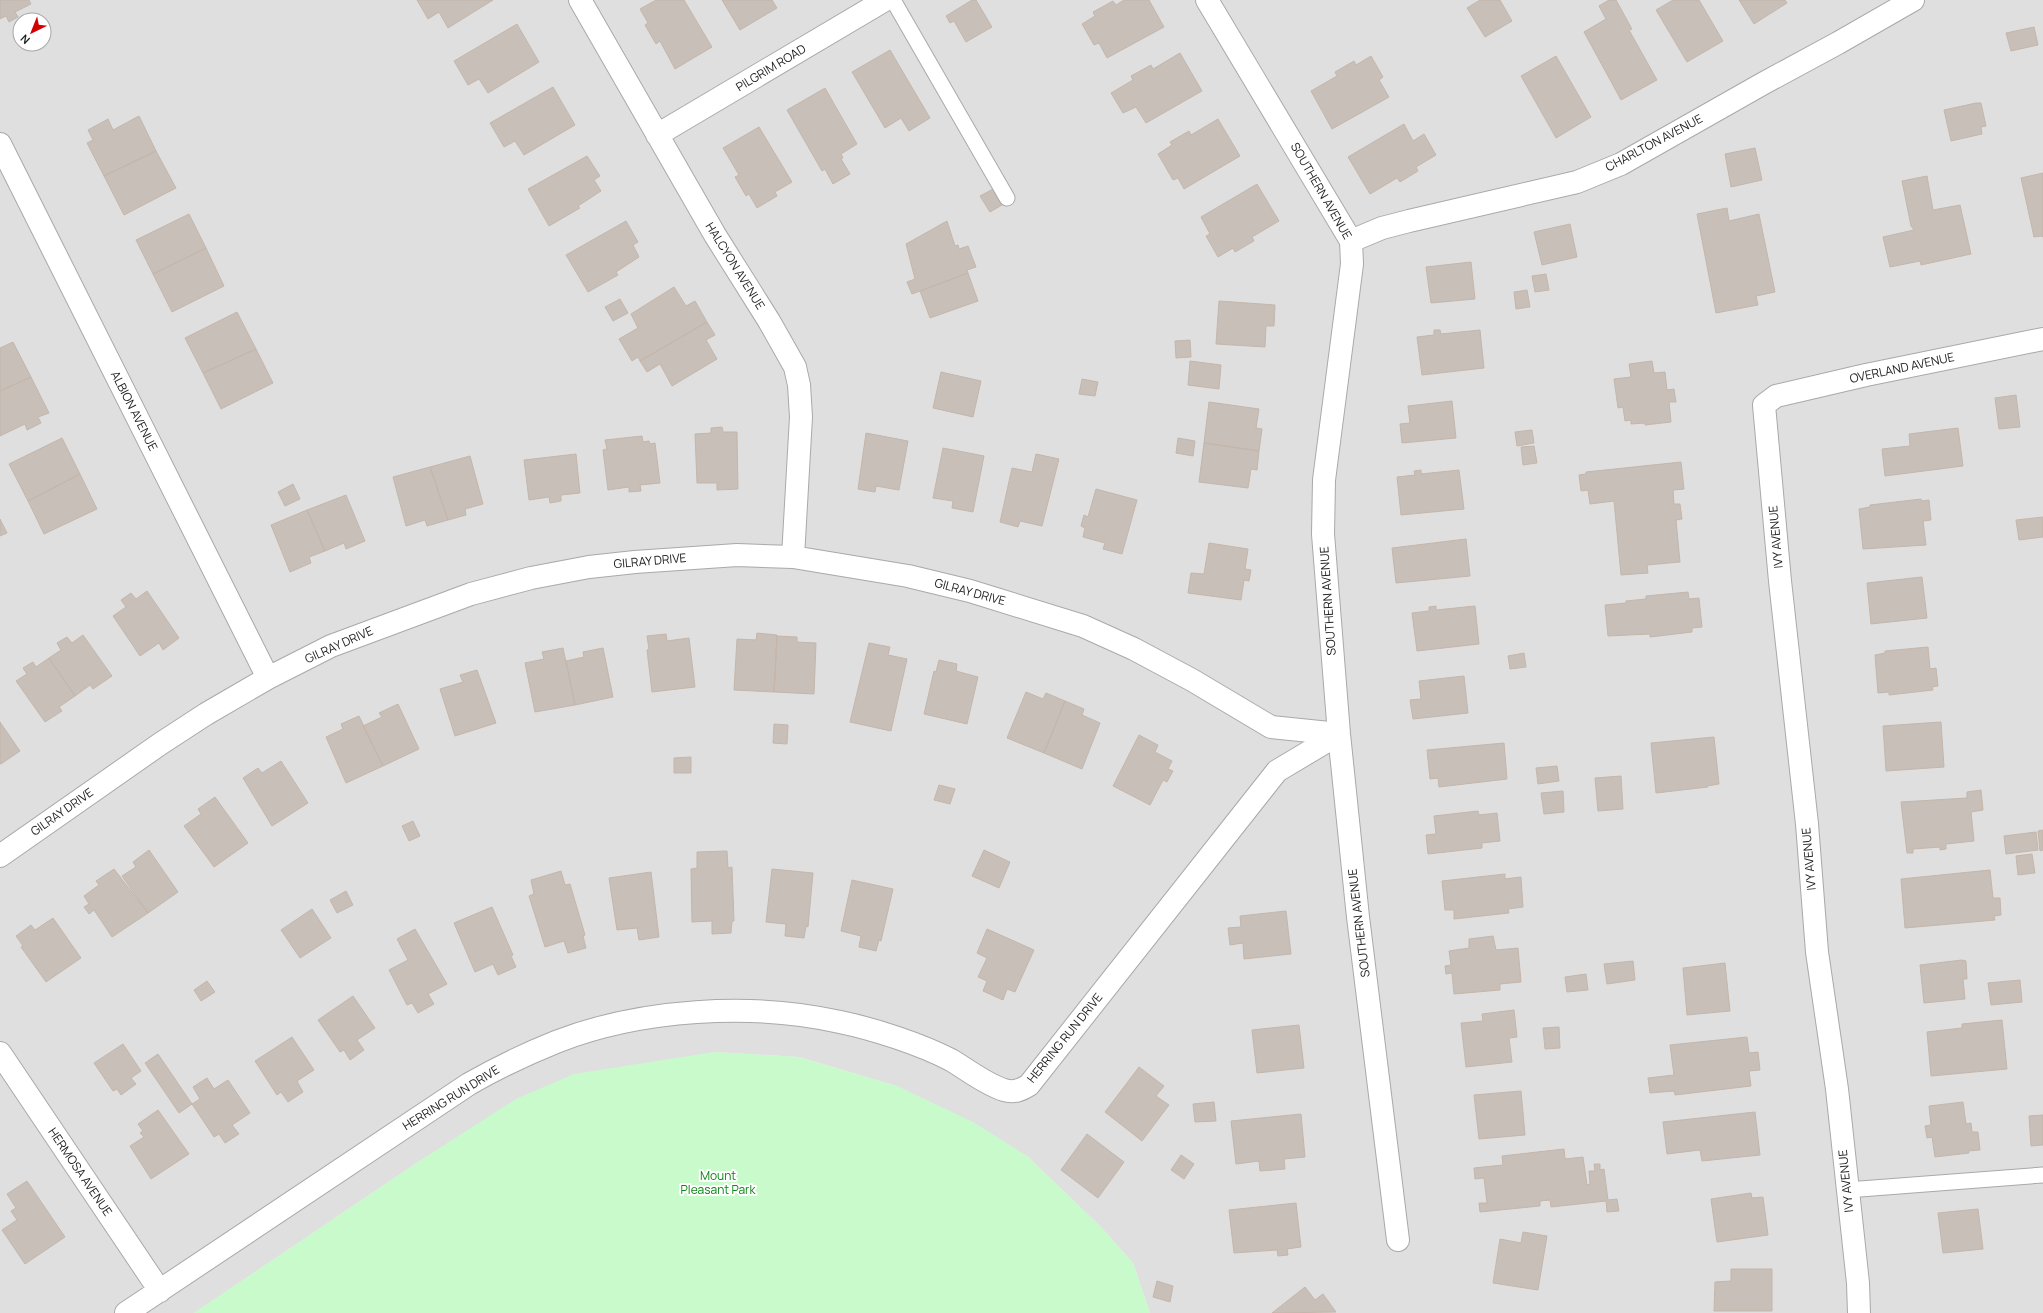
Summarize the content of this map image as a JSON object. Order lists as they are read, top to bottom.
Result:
{
  "streets": {
    "street": [
      "PILGRIM ROAD",
      "CHARLTON AVENUE",
      "SOUTHERN AVENUE",
      "HALCYON AVENUE",
      "OVERLAND AVENUE",
      "ALBION AVENUE",
      "IVY AVENUE",
      "GILRAY DRIVE",
      "HERRING RUN DRIVE",
      "HERMOSA AVENUE"
    ]
  },
  "crossings": [
    ["PILGRIM ROAD", "HALCYON AVENUE"],
    ["CHARLTON AVENUE", "SOUTHERN AVENUE"],
    ["SOUTHERN AVENUE", "GILRAY DRIVE"],
    ["SOUTHERN AVENUE", "HERRING RUN DRIVE"],
    ["HALCYON AVENUE", "GILRAY DRIVE"],
    ["OVERLAND AVENUE", "IVY AVENUE"],
    ["ALBION AVENUE", "GILRAY DRIVE"],
    ["GILRAY DRIVE", "HERRING RUN DRIVE"],
    ["HERRING RUN DRIVE", "HERMOSA AVENUE"]
  ],
  "parks": ["Mount Pleasant Park"],
  "north": "bottom left"
}
